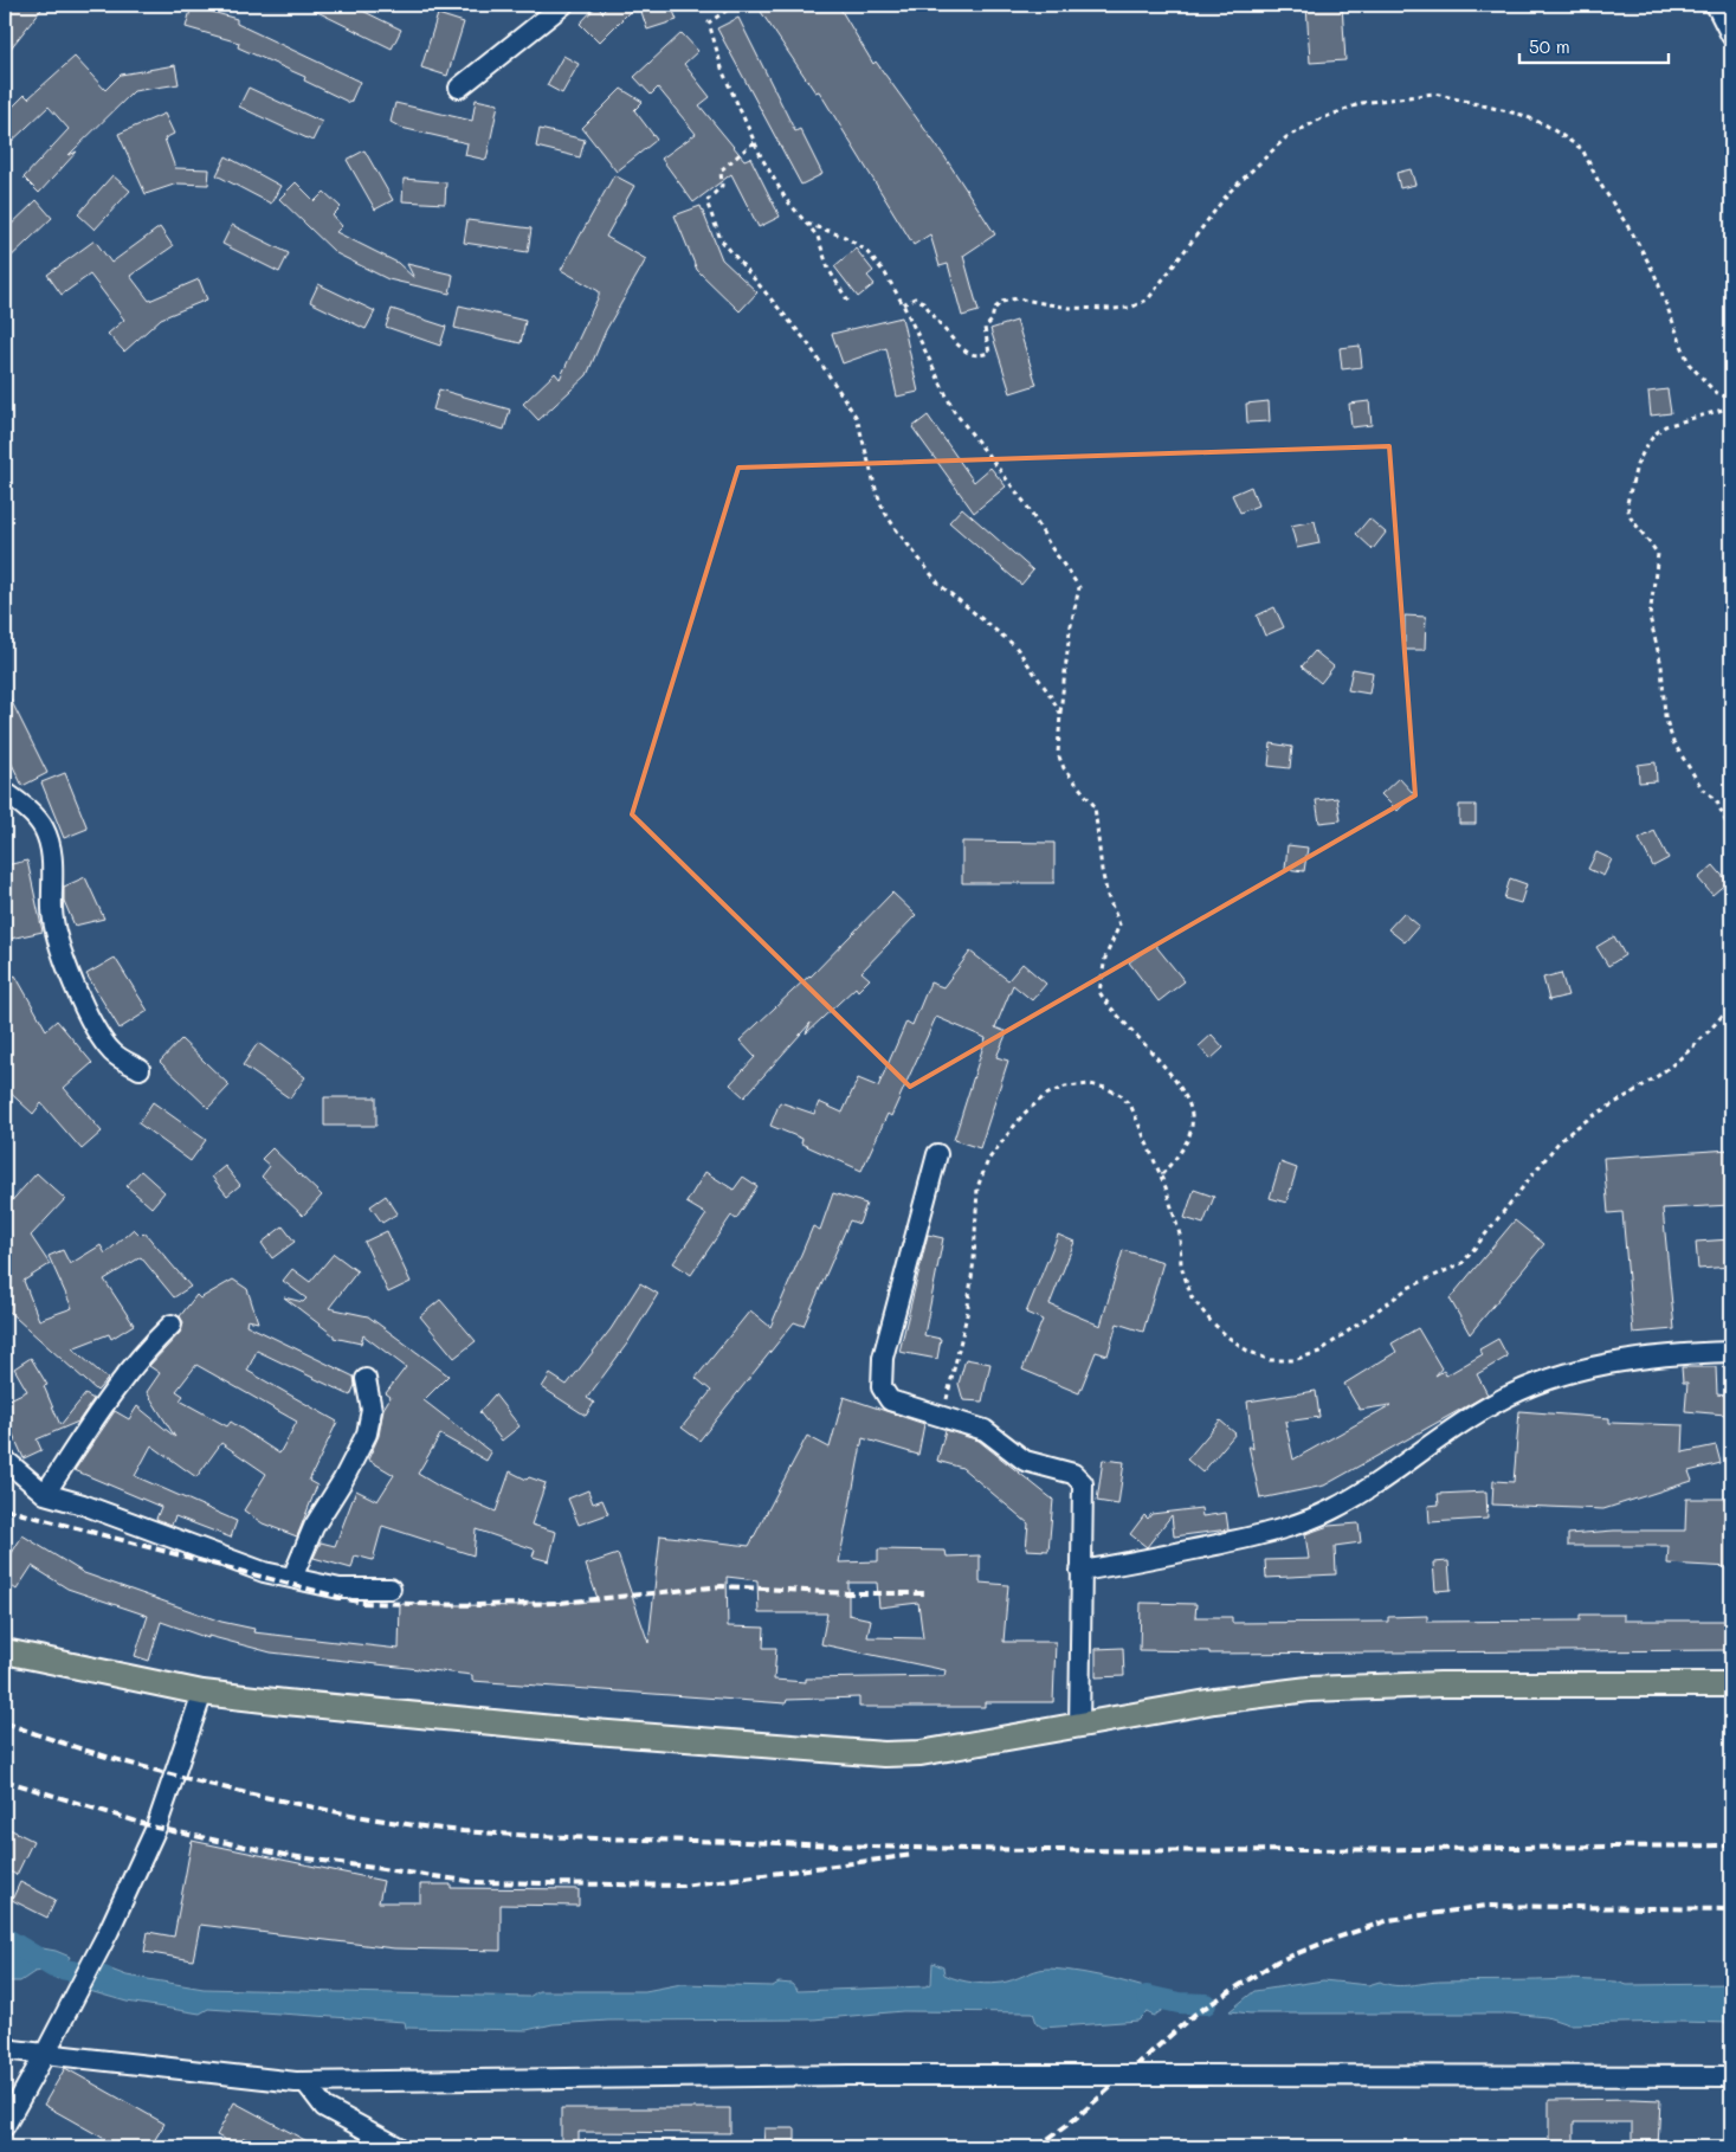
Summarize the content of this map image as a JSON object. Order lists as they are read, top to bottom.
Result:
{
  "scale_bar": "50 m"
}
